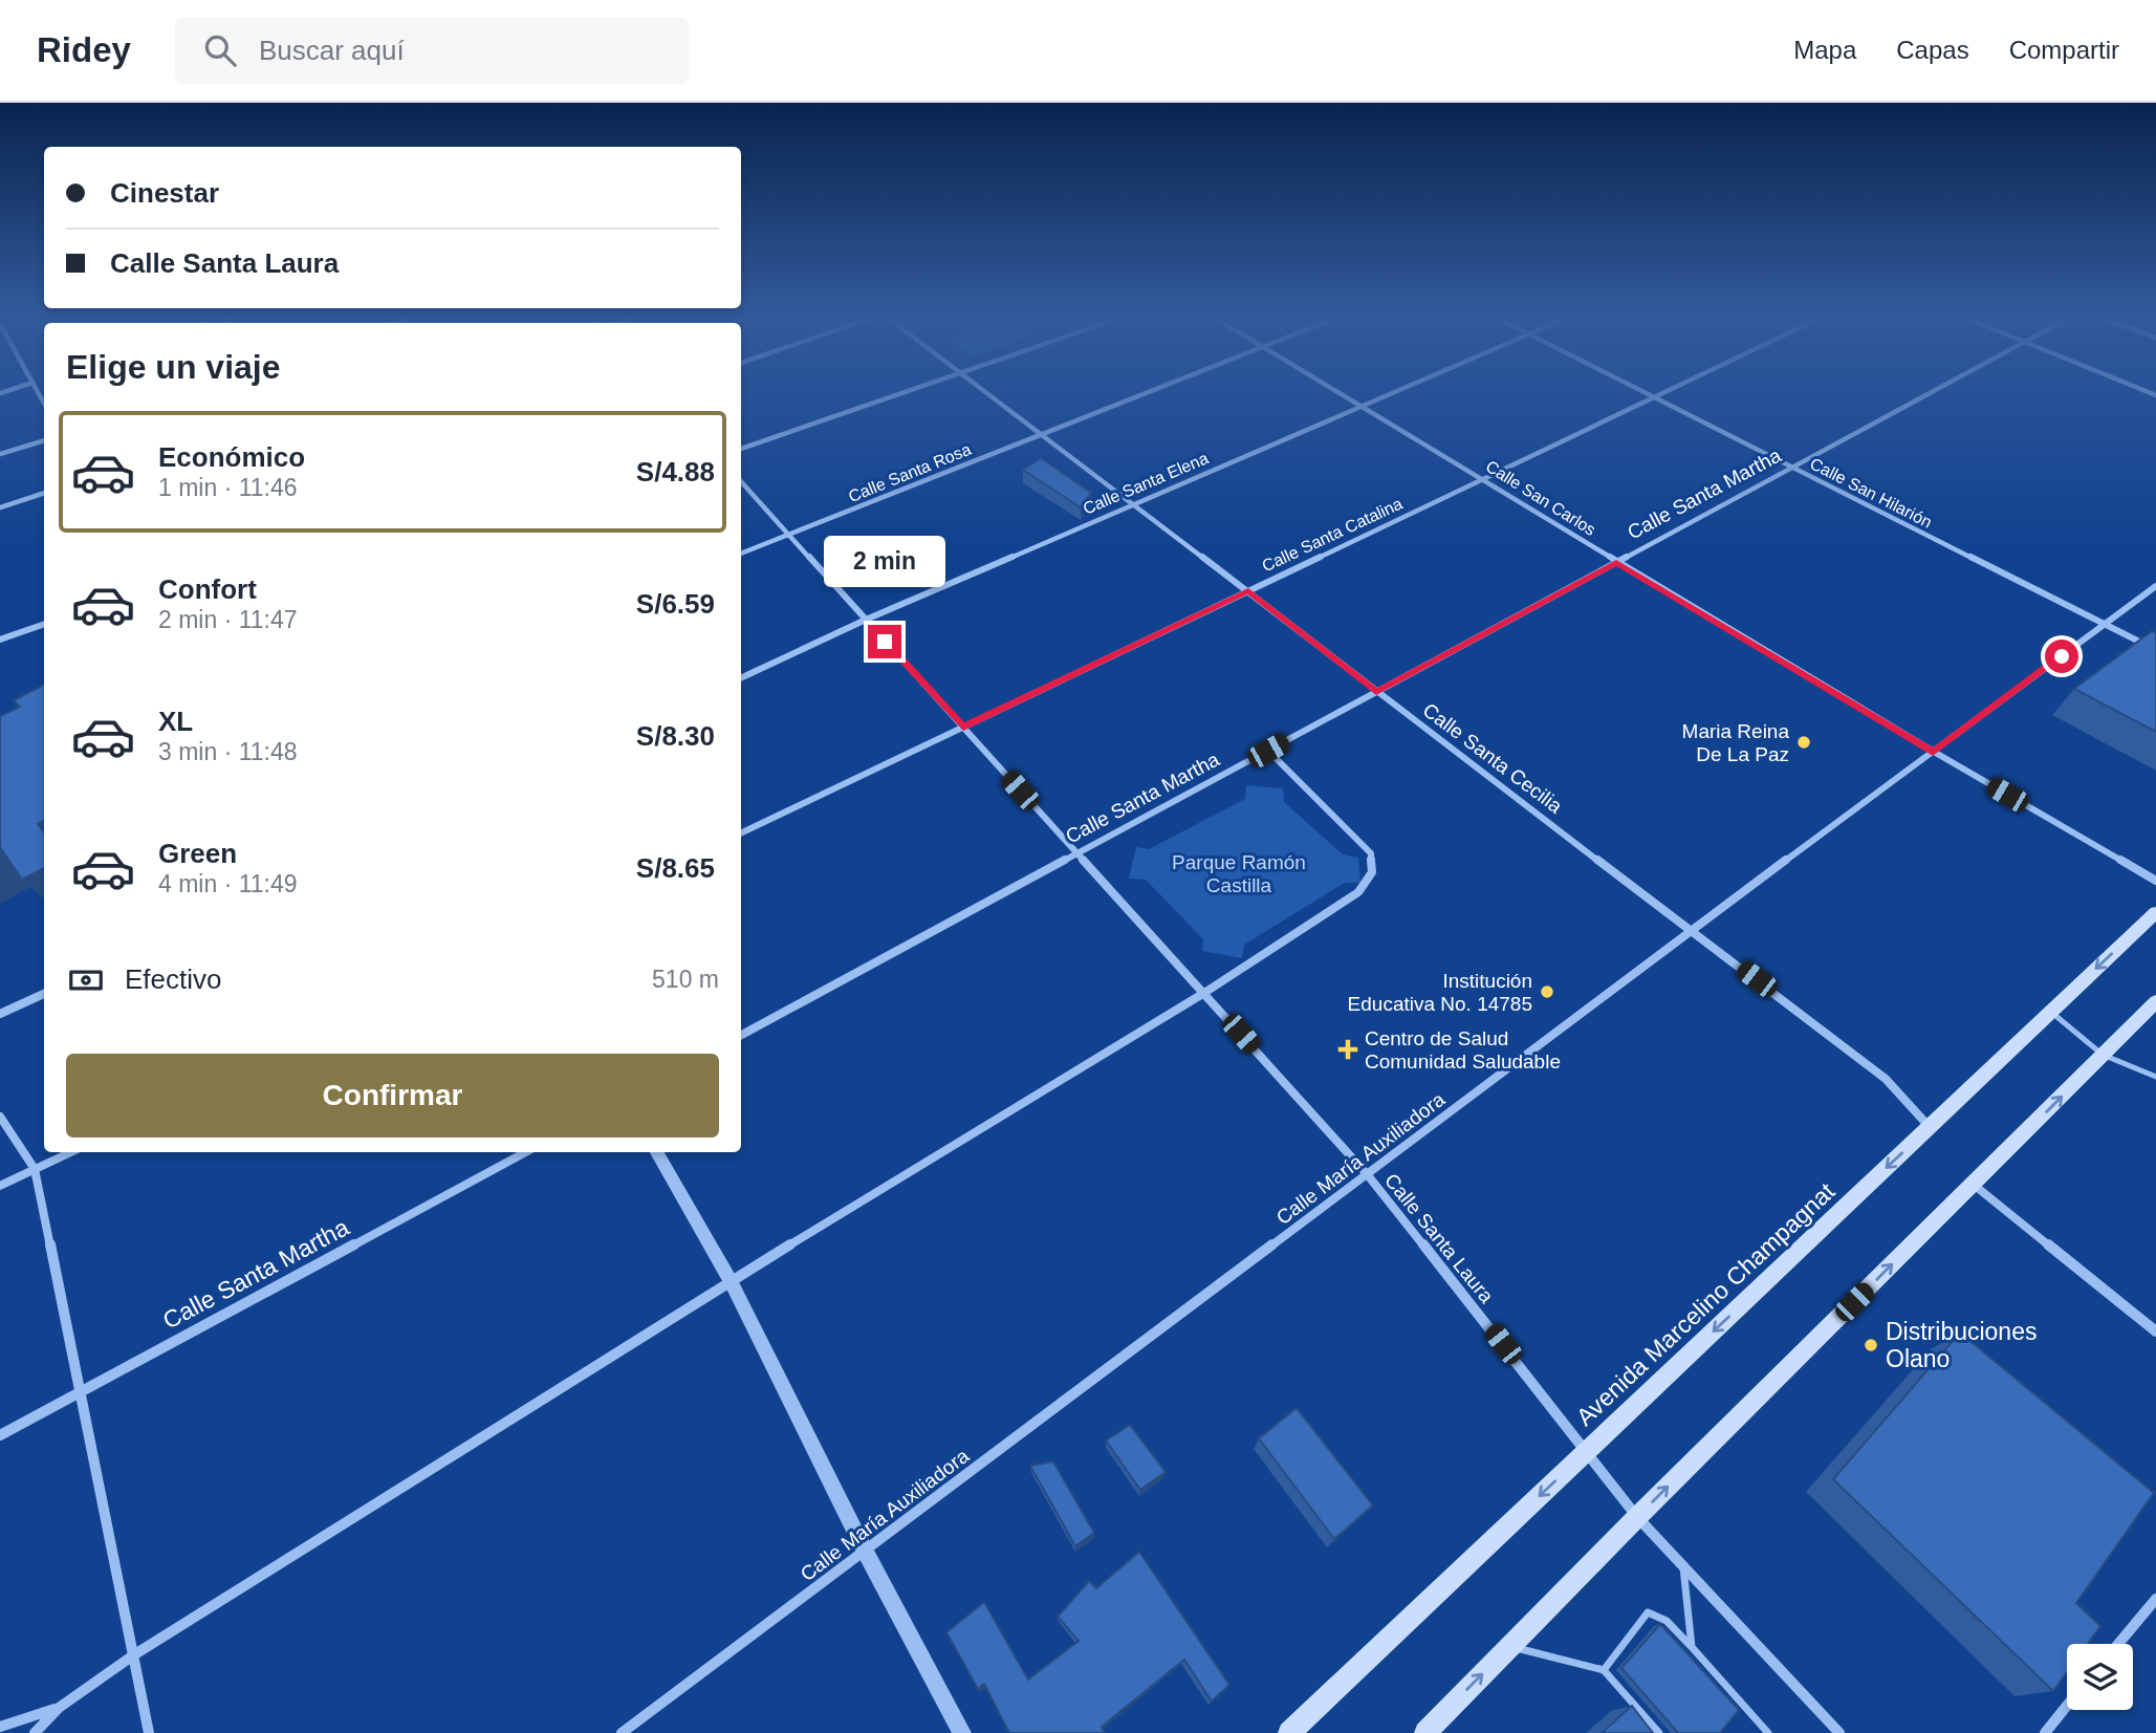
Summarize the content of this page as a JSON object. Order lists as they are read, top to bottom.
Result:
{
  "streets": {
    "main road": ["Avenida Marcelino Champagnat"],
    "street": [
      "Calle Santa Rosa",
      "Calle Santa Elena",
      "Calle San Hilarión",
      "Calle Santa Martha",
      "Calle San Carlos",
      "Calle Santa Catalina",
      "Calle Santa Cecilia",
      "Calle María Auxiliadora",
      "Calle Santa Laura"
    ]
  },
  "crossings": [
    ["Calle Santa Rosa", "Calle Santa Cecilia"],
    ["Calle Santa Rosa", "Calle Santa Laura"],
    ["Calle Santa Elena", "Calle San Carlos"],
    ["Calle Santa Elena", "Calle Santa Cecilia"],
    ["Calle Santa Elena", "Calle Santa Laura"],
    ["Calle San Hilarión", "Calle Santa Martha"],
    ["Calle San Hilarión", "Calle Santa Catalina"],
    ["Calle San Hilarión", "Calle María Auxiliadora"],
    ["Calle Santa Martha", "Calle San Carlos"],
    ["Calle Santa Martha", "Calle Santa Cecilia"],
    ["Calle Santa Martha", "Calle Santa Laura"],
    ["Calle San Carlos", "Calle Santa Catalina"],
    ["Calle San Carlos", "Calle María Auxiliadora"],
    ["Calle Santa Catalina", "Calle Santa Cecilia"],
    ["Calle Santa Catalina", "Calle Santa Laura"],
    ["Calle Santa Cecilia", "Calle María Auxiliadora"],
    ["Calle Santa Cecilia", "Avenida Marcelino Champagnat"],
    ["Calle María Auxiliadora", "Calle Santa Laura"],
    ["Calle Santa Laura", "Avenida Marcelino Champagnat"]
  ],
  "parks": ["Parque Ramón Castilla"],
  "places": {
    "other": ["Maria Reina De La Paz", "Institución Educativa No. 14785", "Distribuciones Olano"],
    "health": ["Centro de Salud Comunidad Saludable"]
  },
  "page": {
    "header": "Ridey",
    "search": "Buscar aquí",
    "nav": ["Mapa", "Capas", "Compartir"],
    "banner": ["Cinestar", "Calle Santa Laura"],
    "heading": "Elige un viaje",
    "list": [
      {
        "name": "Económico",
        "note": "1 min · 11:46",
        "value": "S/4.88"
      },
      {
        "name": "Confort",
        "note": "2 min · 11:47",
        "value": "S/6.59"
      },
      {
        "name": "XL",
        "note": "3 min · 11:48",
        "value": "S/8.30"
      },
      {
        "name": "Green",
        "note": "4 min · 11:49",
        "value": "S/8.65"
      }
    ],
    "bubble": "2 min",
    "pay": ["Efectivo", "510 m"],
    "buttons": "Confirmar"
  }
}
